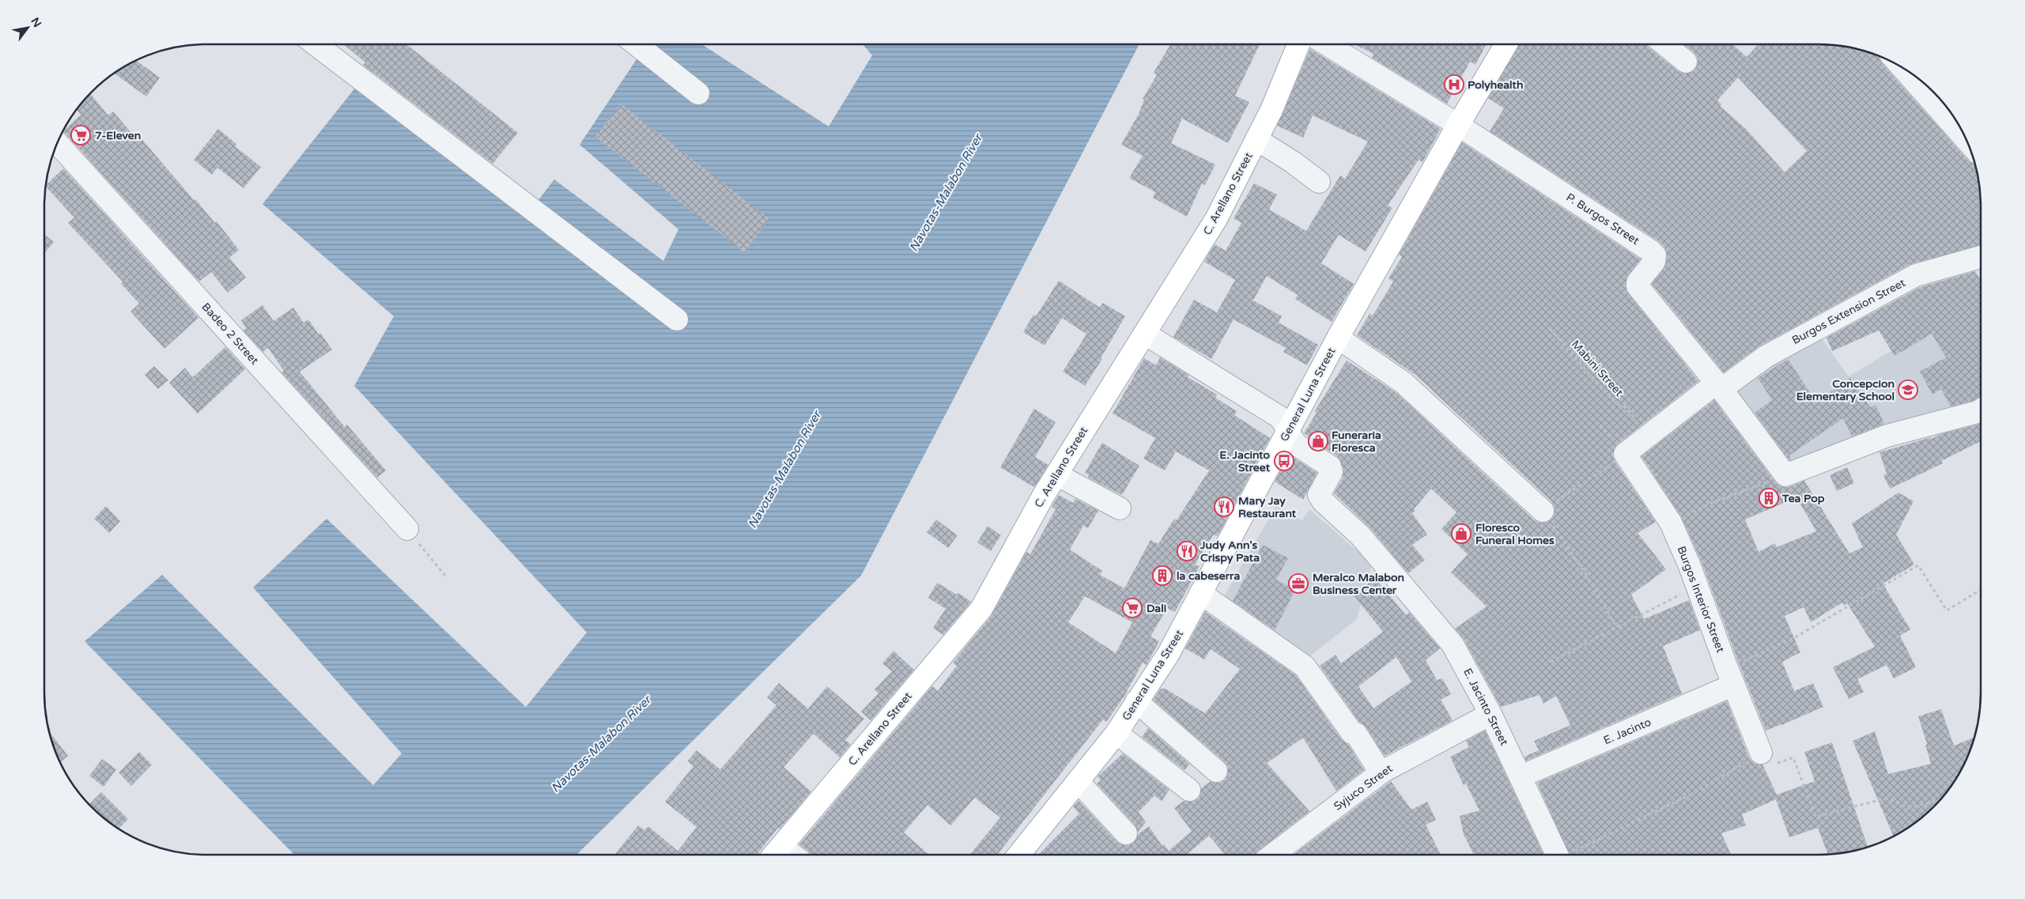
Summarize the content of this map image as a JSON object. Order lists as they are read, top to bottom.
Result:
{
  "streets": {
    "main road": ["C. Arellano Street", "General Luna Street"],
    "street": [
      "P. Burgos Street",
      "Burgos Extension Street",
      "Badeo 2 Street",
      "Burgos Interior Street",
      "E. Jacinto Street",
      "E. Jacinto",
      "Syjuco Street"
    ],
    "path": ["Mabini Street"]
  },
  "crossings": [
    ["P. Burgos Street", "Burgos Extension Street"],
    ["P. Burgos Street", "General Luna Street"],
    ["Burgos Extension Street", "Mabini Street"],
    ["Burgos Extension Street", "Burgos Interior Street"],
    ["General Luna Street", "E. Jacinto Street"],
    ["Burgos Interior Street", "E. Jacinto"],
    ["E. Jacinto Street", "E. Jacinto"],
    ["E. Jacinto Street", "Syjuco Street"]
  ],
  "water": ["Navotas-Malabon River"],
  "places": {
    "hospital": ["Polyhealth"],
    "supermarket": ["7-Eleven", "Dali"],
    "school or university": ["Concepcion Elementary School"],
    "shop": ["Funeraria Floresca", "Floresco Funeral Homes"],
    "bus stop": ["E. Jacinto Street"],
    "building": ["Tea Pop", "la cabeserra"],
    "restaurant": ["Mary Jay Restaurant", "Judy Ann's Crispy Pata"],
    "office": ["Meralco Malabon Business Center"]
  },
  "north": "top right"
}
